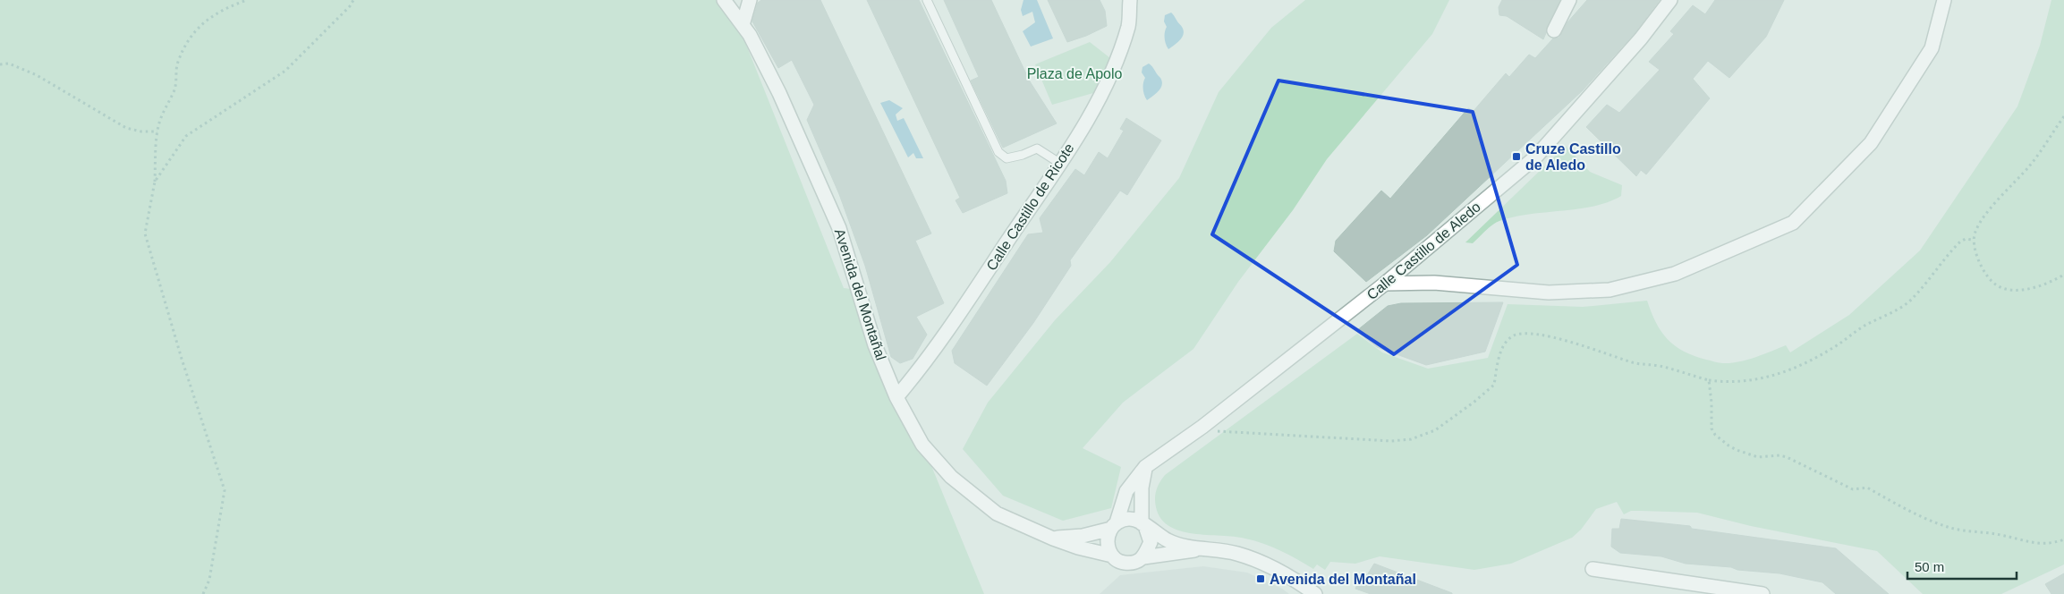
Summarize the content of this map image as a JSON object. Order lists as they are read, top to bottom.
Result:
{
  "streets": {
    "street": ["Calle Castillo de Ricote", "Calle Castillo de Aledo", "Avenida del Montañal"]
  },
  "crossings": [
    ["Calle Castillo de Ricote", "Avenida del Montañal"],
    ["Calle Castillo de Aledo", "Avenida del Montañal"]
  ],
  "parks": ["Plaza de Apolo"],
  "places": {
    "transit": ["Cruze Castillo de Aledo", "Avenida del Montañal"]
  },
  "scale_bar": "50 m"
}
